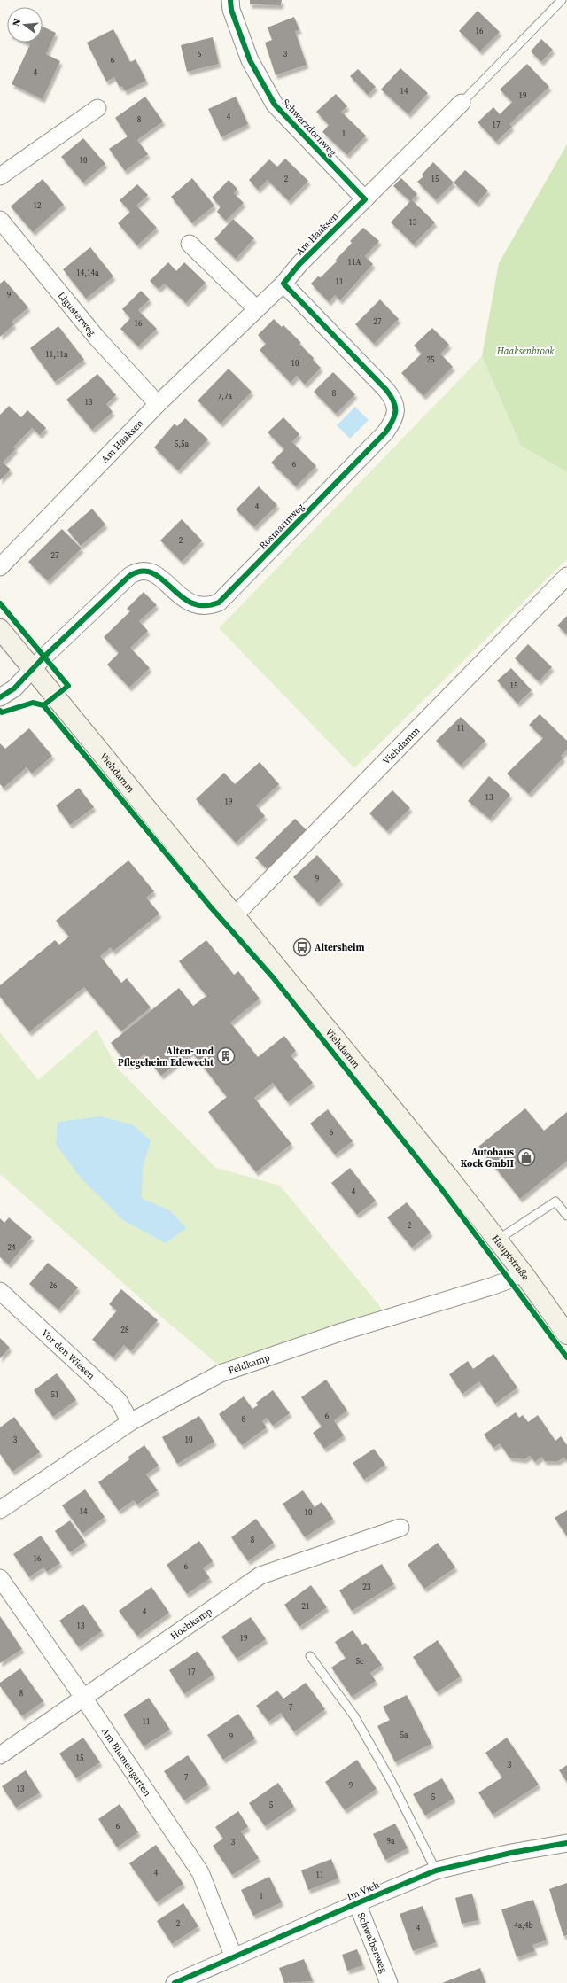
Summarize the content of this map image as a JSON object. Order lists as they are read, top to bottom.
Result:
{
  "streets": {
    "main road": ["Viehdamm", "Hauptstraße"],
    "street": [
      "Schwarzdornweg",
      "Am Haaksen",
      "Ligusterweg",
      "Rosmarinweg",
      "Vor den Wiesen",
      "Feldkamp",
      "Hochkamp",
      "Am Blumengarten",
      "Im Vieh",
      "Schwalbenweg"
    ]
  },
  "crossings": [
    ["Schwarzdornweg", "Am Haaksen"],
    ["Am Haaksen", "Ligusterweg"],
    ["Am Haaksen", "Rosmarinweg"],
    ["Rosmarinweg", "Viehdamm"],
    ["Viehdamm", "Hauptstraße"],
    ["Hauptstraße", "Feldkamp"],
    ["Vor den Wiesen", "Feldkamp"],
    ["Hochkamp", "Am Blumengarten"],
    ["Am Blumengarten", "Im Vieh"],
    ["Im Vieh", "Schwalbenweg"]
  ],
  "parks": ["Haaksenbrook"],
  "places": {
    "bus stop": ["Altersheim"],
    "building": ["Alten- und Pflegeheim Edewecht"],
    "shop": ["Autohaus Kock GmbH"]
  },
  "house_numbers": [
    "16",
    "6",
    "3",
    "6",
    "4",
    "14",
    "19",
    "4",
    "8",
    "17",
    "1",
    "10",
    "2",
    "15",
    "12",
    "13",
    "11A",
    "14,14a",
    "11",
    "9",
    "27",
    "16",
    "11,11a",
    "25",
    "10",
    "8",
    "7,7a",
    "13",
    "5,5a",
    "6",
    "4",
    "2",
    "27",
    "15",
    "11",
    "13",
    "19",
    "9",
    "6",
    "4",
    "2",
    "24",
    "26",
    "28",
    "51",
    "6",
    "8",
    "3",
    "10",
    "14",
    "10",
    "8",
    "16",
    "6",
    "23",
    "21",
    "4",
    "13",
    "19",
    "5c",
    "17",
    "8",
    "7",
    "11",
    "5a",
    "9",
    "15",
    "3",
    "7",
    "9",
    "13",
    "5",
    "5",
    "6",
    "9a",
    "3",
    "4",
    "11",
    "1",
    "2",
    "4a,4b",
    "4"
  ],
  "north": "left"
}
